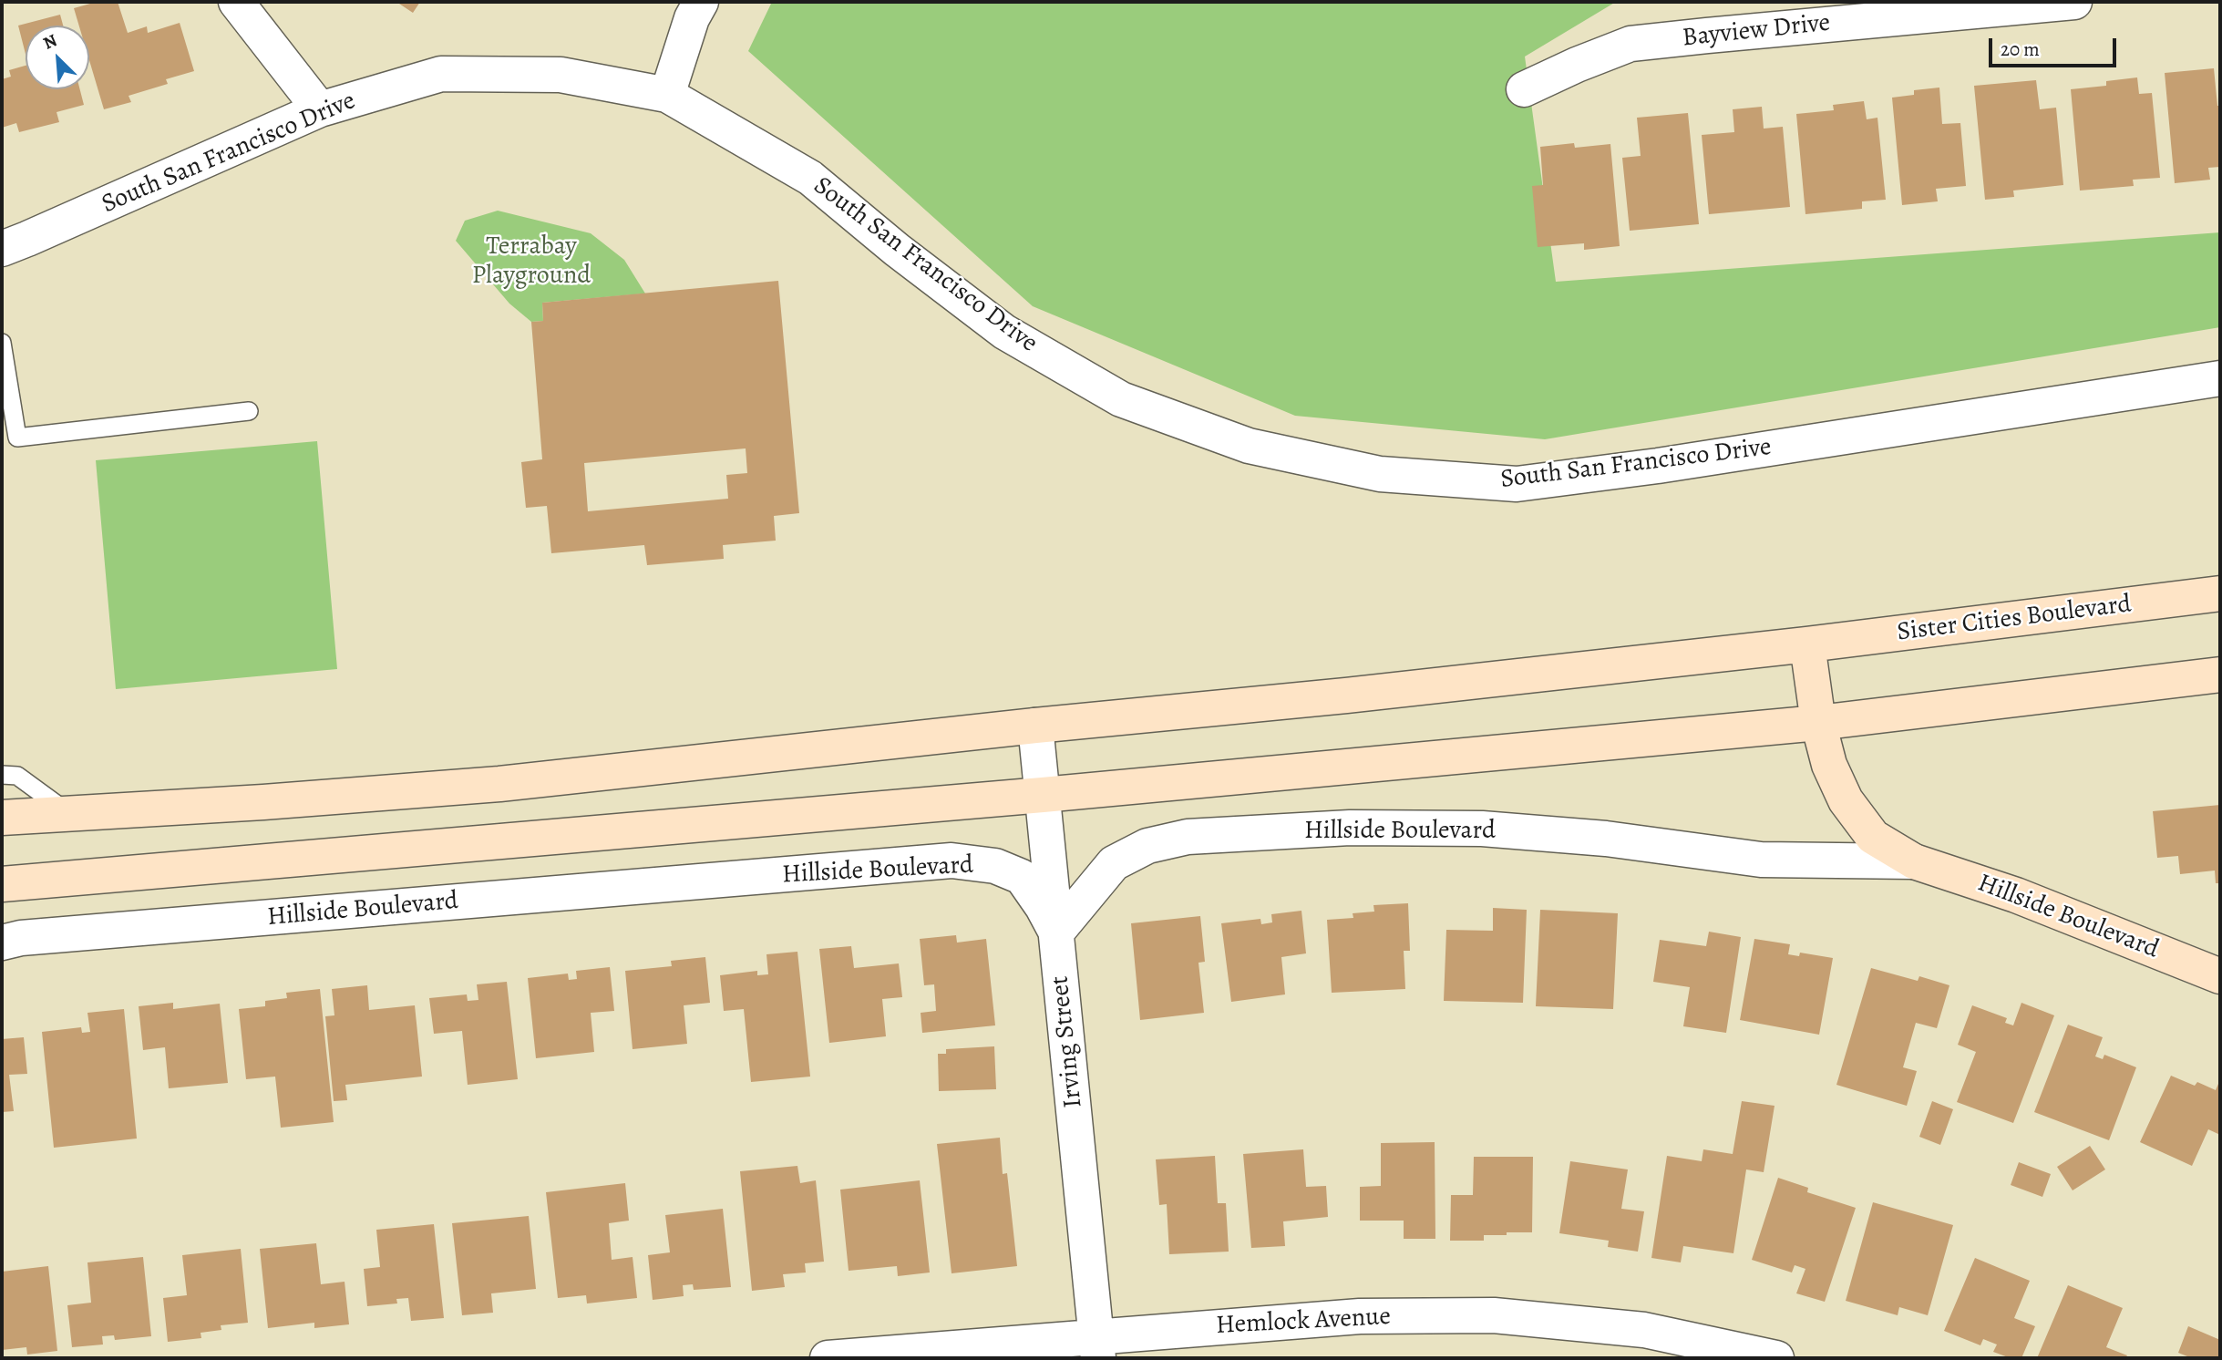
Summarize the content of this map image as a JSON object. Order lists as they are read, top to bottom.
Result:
{
  "streets": {
    "main road": ["Sister Cities Boulevard", "Hillside Boulevard"],
    "street": [
      "Bayview Drive",
      "South San Francisco Drive",
      "Irving Street",
      "Hemlock Avenue"
    ]
  },
  "crossings": [
    ["Sister Cities Boulevard", "Hillside Boulevard"],
    ["Hillside Boulevard", "Irving Street"],
    ["Irving Street", "Hemlock Avenue"]
  ],
  "parks": ["Terrabay Playground"],
  "scale_bar": "20 m",
  "north": "top left"
}
